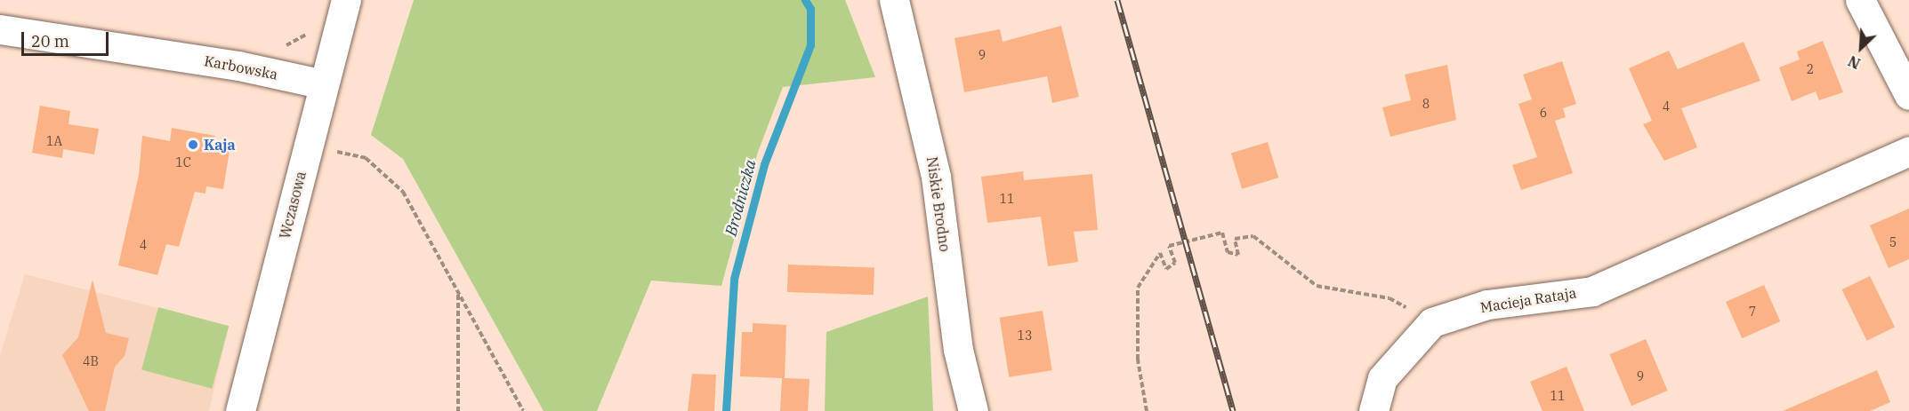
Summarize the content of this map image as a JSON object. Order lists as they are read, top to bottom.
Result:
{
  "streets": {
    "street": [
      "Karbowska",
      "Niskie Brodno",
      "Wczasowa",
      "Macieja Rataja"
    ]
  },
  "crossings": [
    ["Karbowska", "Wczasowa"]
  ],
  "water": ["Brodniczka"],
  "places": ["Kaja"],
  "house_numbers": [
    "9",
    "2",
    "8",
    "4",
    "6",
    "1A",
    "1C",
    "11",
    "5",
    "4",
    "7",
    "13",
    "4B",
    "9",
    "11"
  ],
  "scale_bar": "20 m",
  "north": "bottom left"
}
